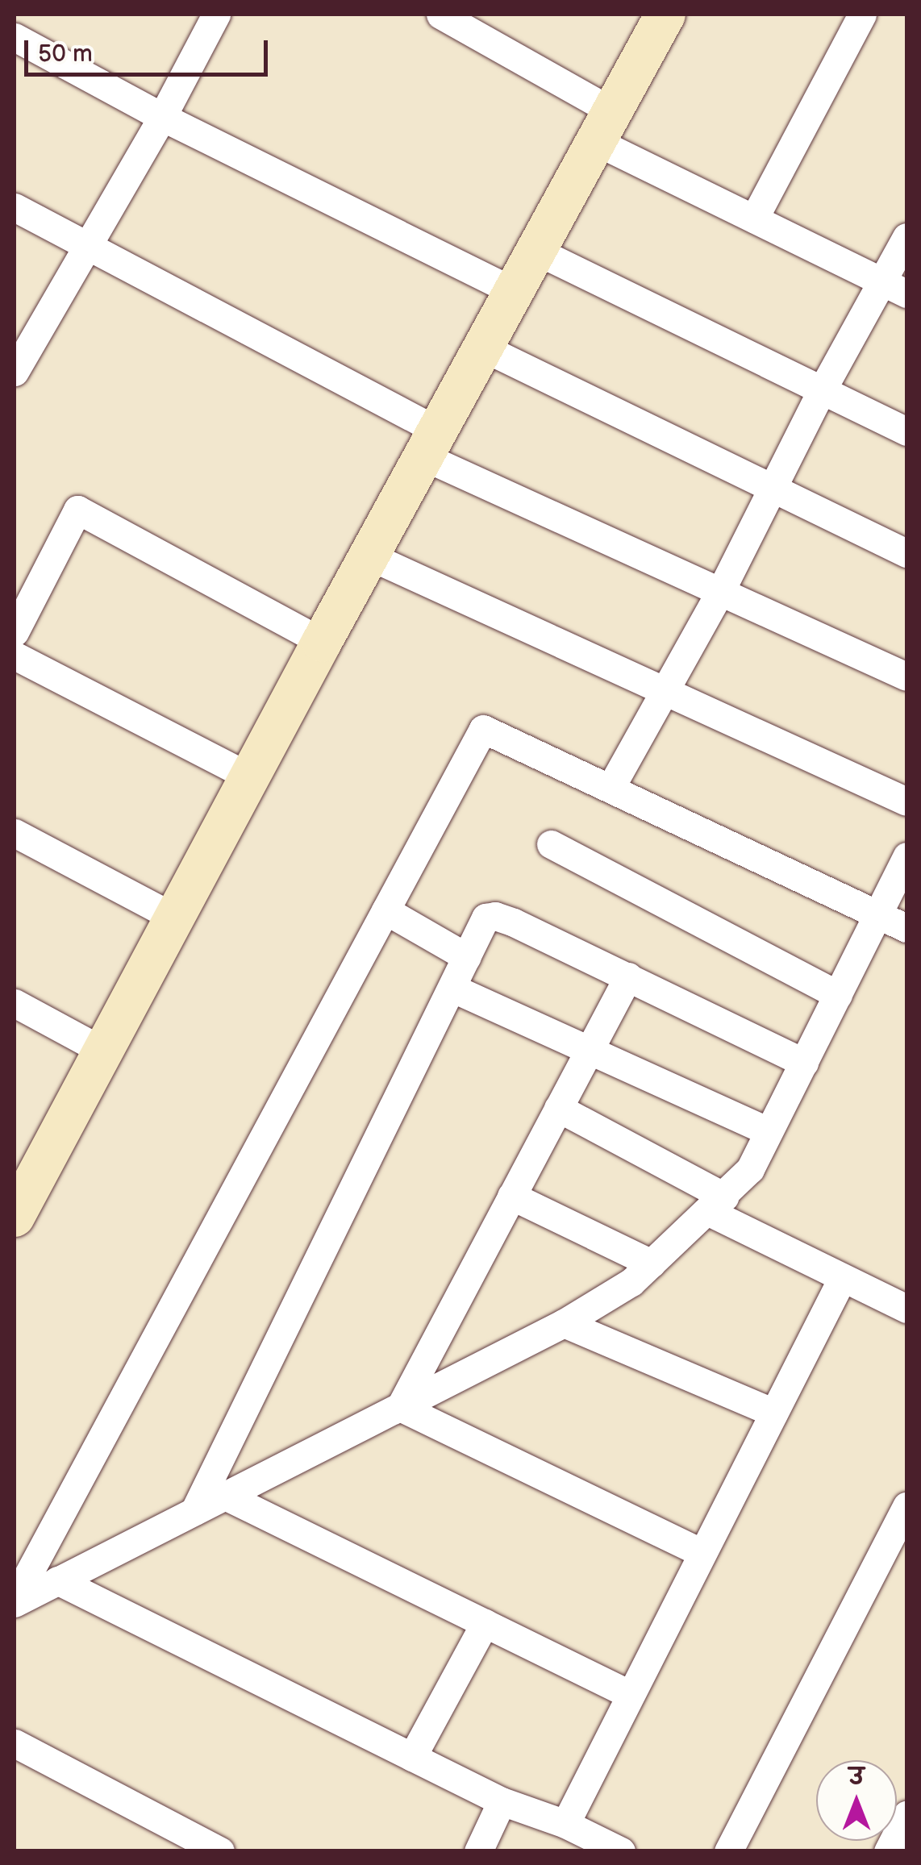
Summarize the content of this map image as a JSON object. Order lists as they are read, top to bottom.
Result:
{
  "scale_bar": "50 m",
  "north": "top"
}
